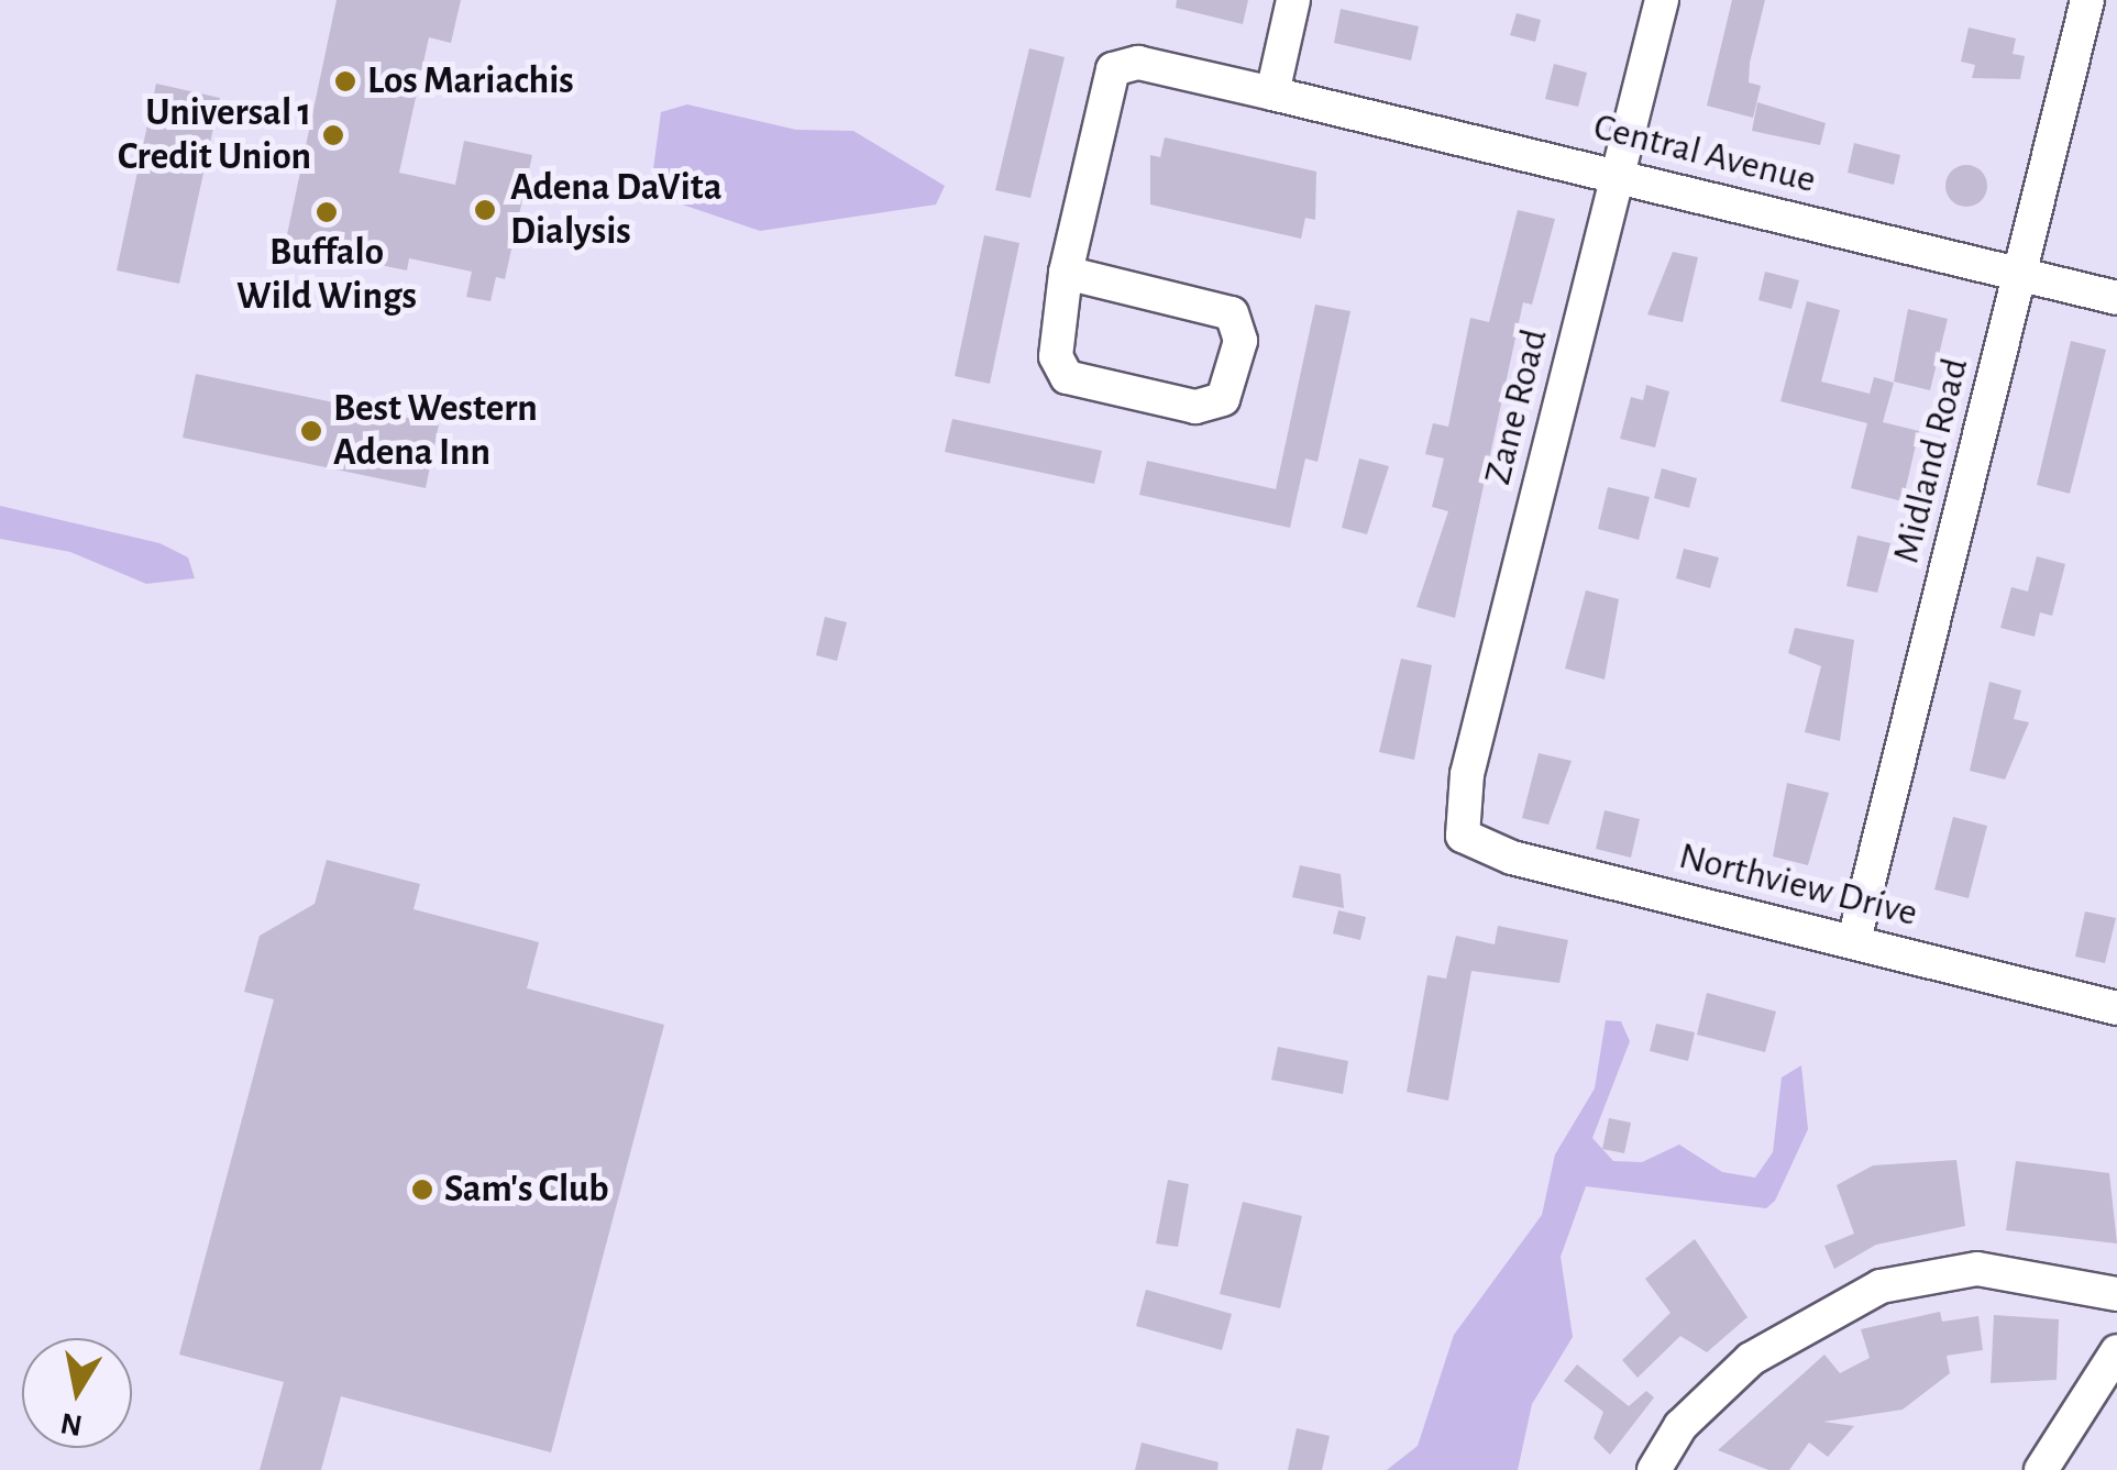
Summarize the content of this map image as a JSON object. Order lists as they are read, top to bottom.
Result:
{
  "streets": {
    "street": [
      "Central Avenue",
      "Zane Road",
      "Midland Road",
      "Northview Drive"
    ]
  },
  "crossings": [
    ["Central Avenue", "Zane Road"],
    ["Central Avenue", "Midland Road"],
    ["Zane Road", "Northview Drive"],
    ["Midland Road", "Northview Drive"]
  ],
  "places": [
    "Los Mariachis",
    "Universal 1 Credit Union",
    "Adena DaVita Dialysis",
    "Buffalo Wild Wings",
    "Best Western Adena Inn",
    "Sam's Club"
  ],
  "north": "bottom"
}
